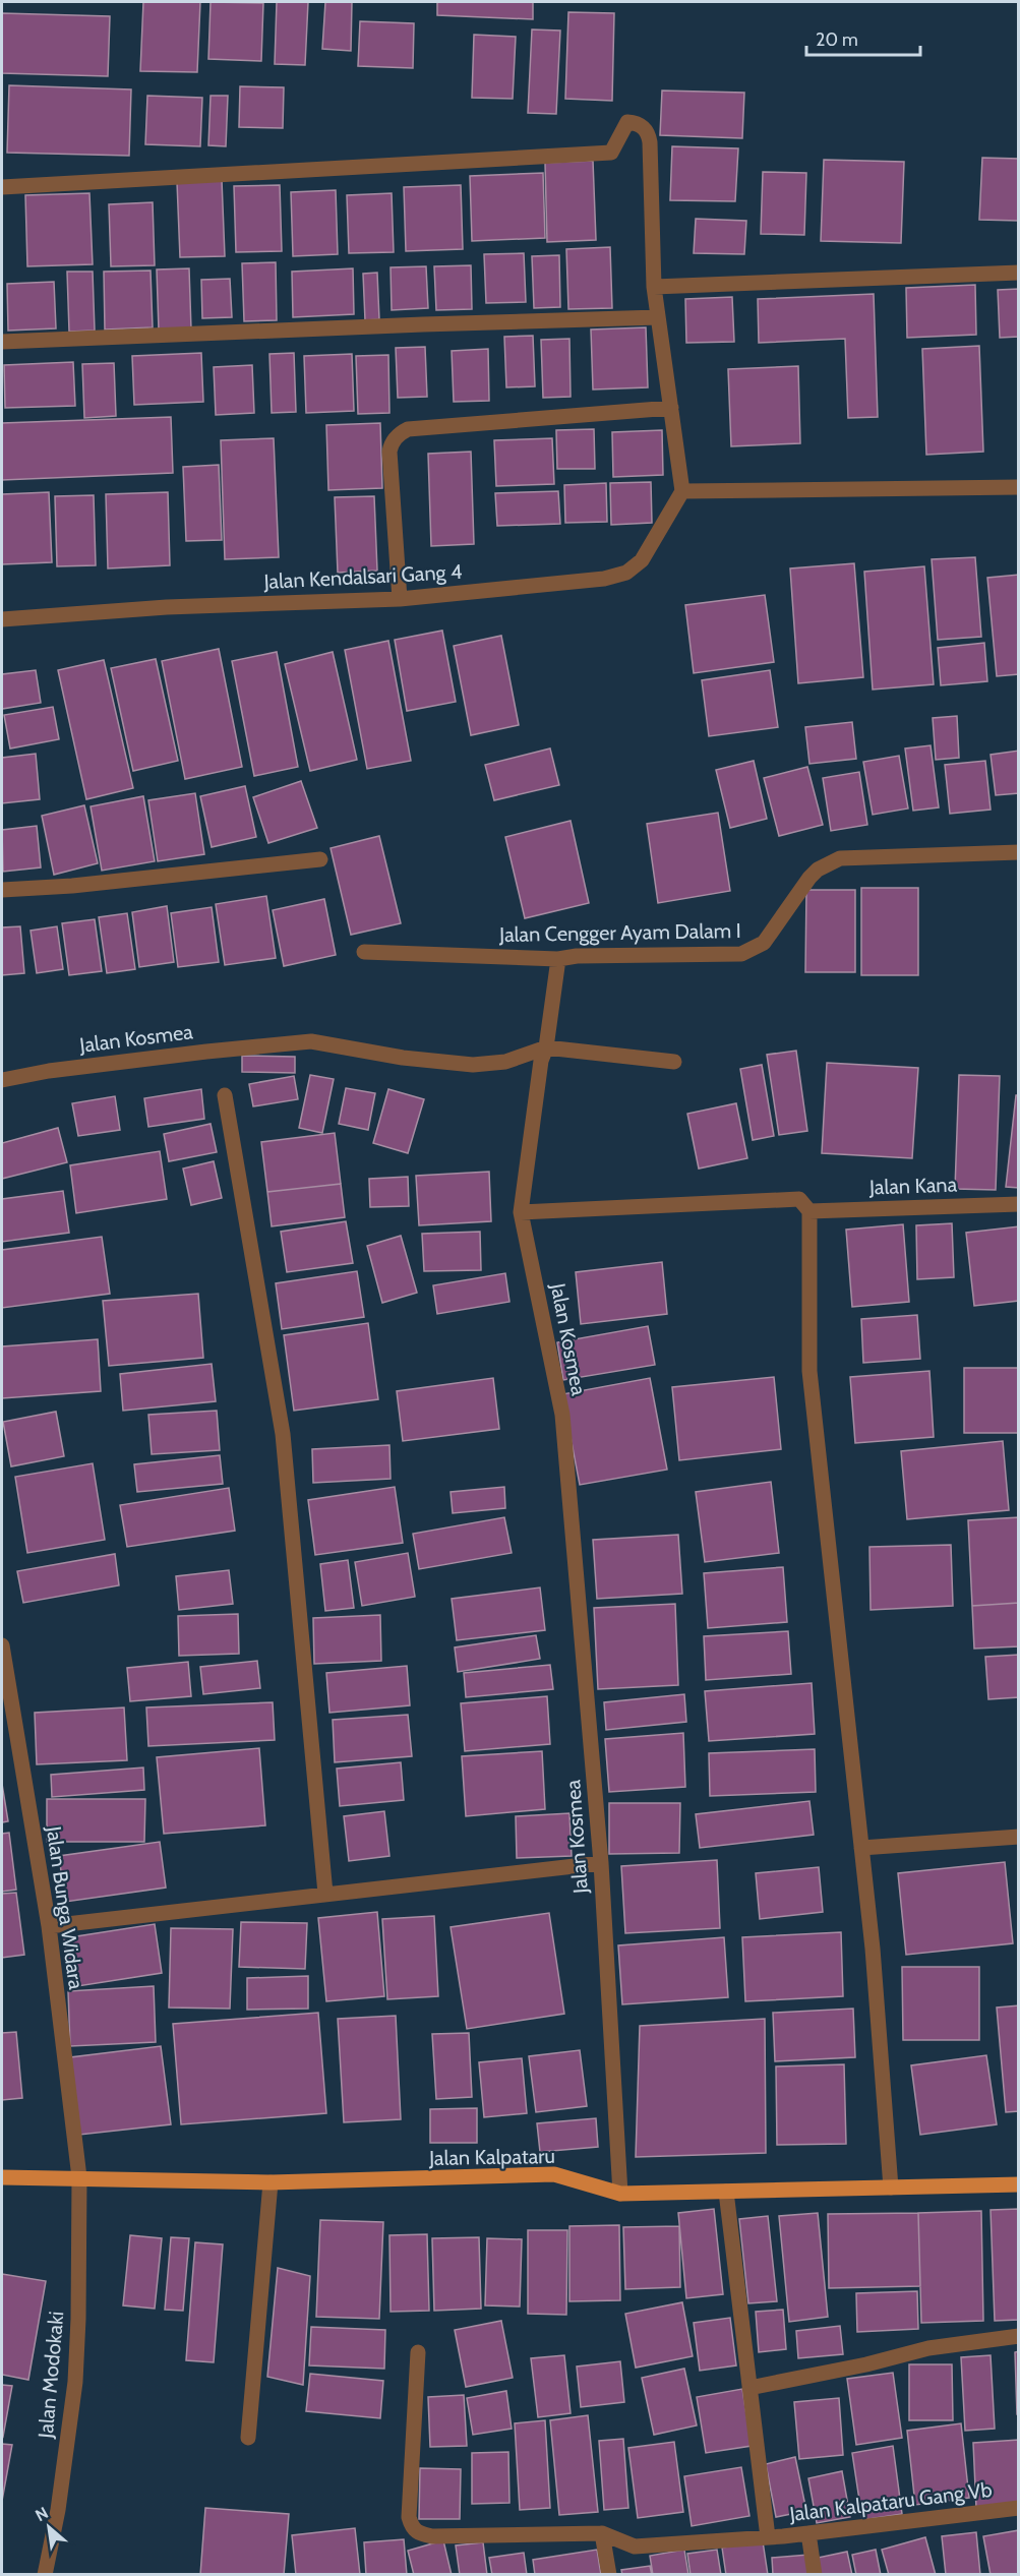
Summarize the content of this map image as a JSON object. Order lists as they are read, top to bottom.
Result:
{
  "streets": {
    "main road": ["Jalan Kalpataru"],
    "street": [
      "Jalan Kendalsari Gang 4",
      "Jalan Cengger Ayam Dalam I",
      "Jalan Kosmea",
      "Jalan Kana",
      "Jalan Bunga Widara",
      "Jalan Modokaki",
      "Jalan Kalpataru Gang Vb"
    ]
  },
  "crossings": [
    ["Jalan Kosmea", "Jalan Kalpataru"],
    ["Jalan Bunga Widara", "Jalan Kalpataru"],
    ["Jalan Bunga Widara", "Jalan Modokaki"],
    ["Jalan Kalpataru", "Jalan Modokaki"]
  ],
  "scale_bar": "20 m",
  "north": "top left"
}
